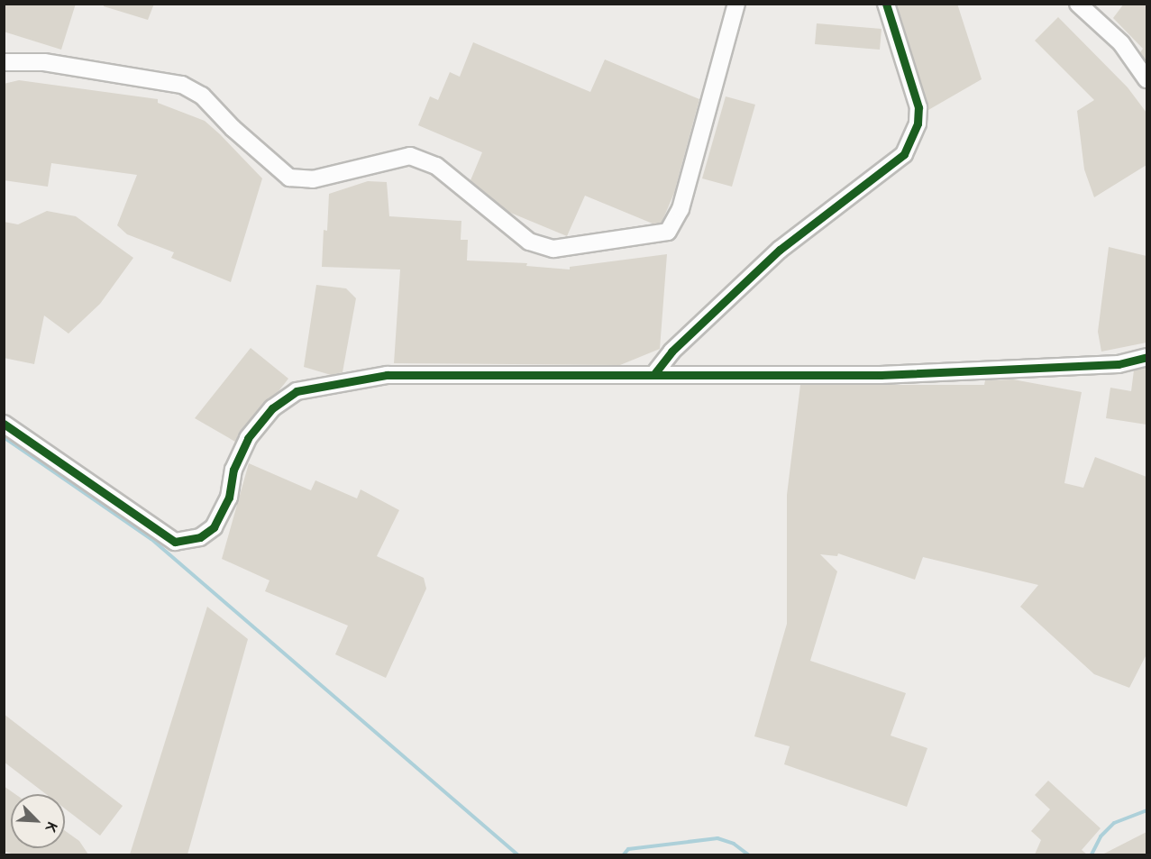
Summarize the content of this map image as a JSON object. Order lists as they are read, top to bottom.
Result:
{
  "north": "bottom right"
}
